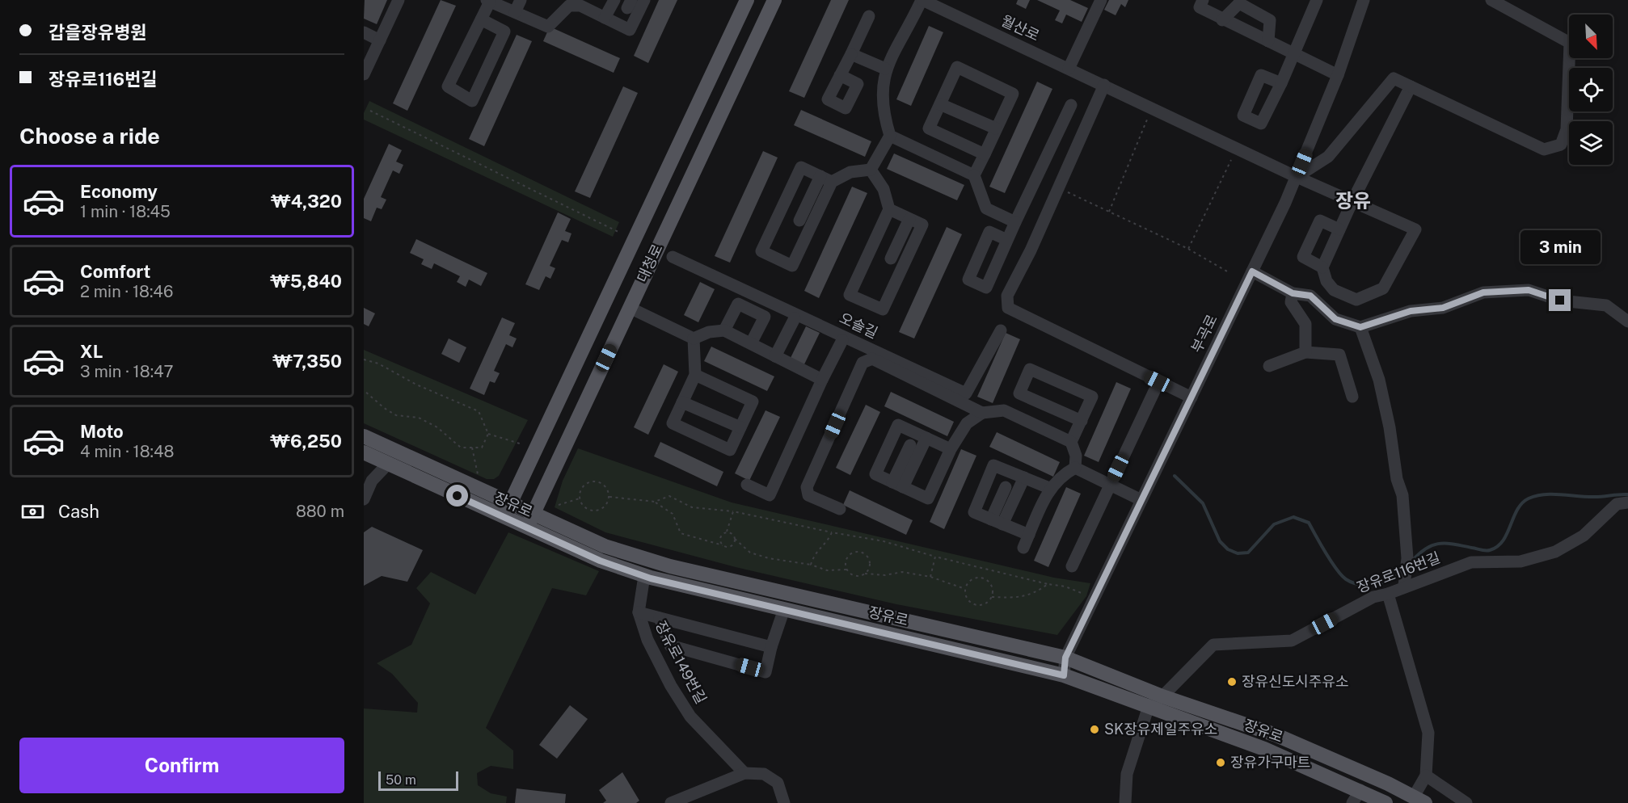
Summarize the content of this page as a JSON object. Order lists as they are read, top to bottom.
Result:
{
  "streets": {
    "main road": ["대청로", "장유로"],
    "street": [
      "월산로",
      "오솔길",
      "부곡로",
      "장유로116번길",
      "장유로149번길"
    ]
  },
  "crossings": [
    ["월산로", "부곡로"],
    ["대청로", "장유로"],
    ["부곡로", "장유로"],
    ["장유로", "장유로116번길"],
    ["장유로", "장유로149번길"]
  ],
  "districts": ["장유"],
  "places": ["장유신도시주유소", "SK장유제일주유소", "장유가구마트"],
  "scale_bar": "50 m",
  "north": "bottom right",
  "page": {
    "banner": ["갑을장유병원", "장유로116번길"],
    "heading": "Choose a ride",
    "list": [
      {
        "name": "Economy",
        "note": "1 min · 18:45",
        "value": "₩4,320"
      },
      {
        "name": "Comfort",
        "note": "2 min · 18:46",
        "value": "₩5,840"
      },
      {
        "name": "XL",
        "note": "3 min · 18:47",
        "value": "₩7,350"
      },
      {
        "name": "Moto",
        "note": "4 min · 18:48",
        "value": "₩6,250"
      }
    ],
    "bubble": "3 min",
    "pay": ["Cash", "880 m"],
    "buttons": "Confirm",
    "scale": "50 m"
  }
}
